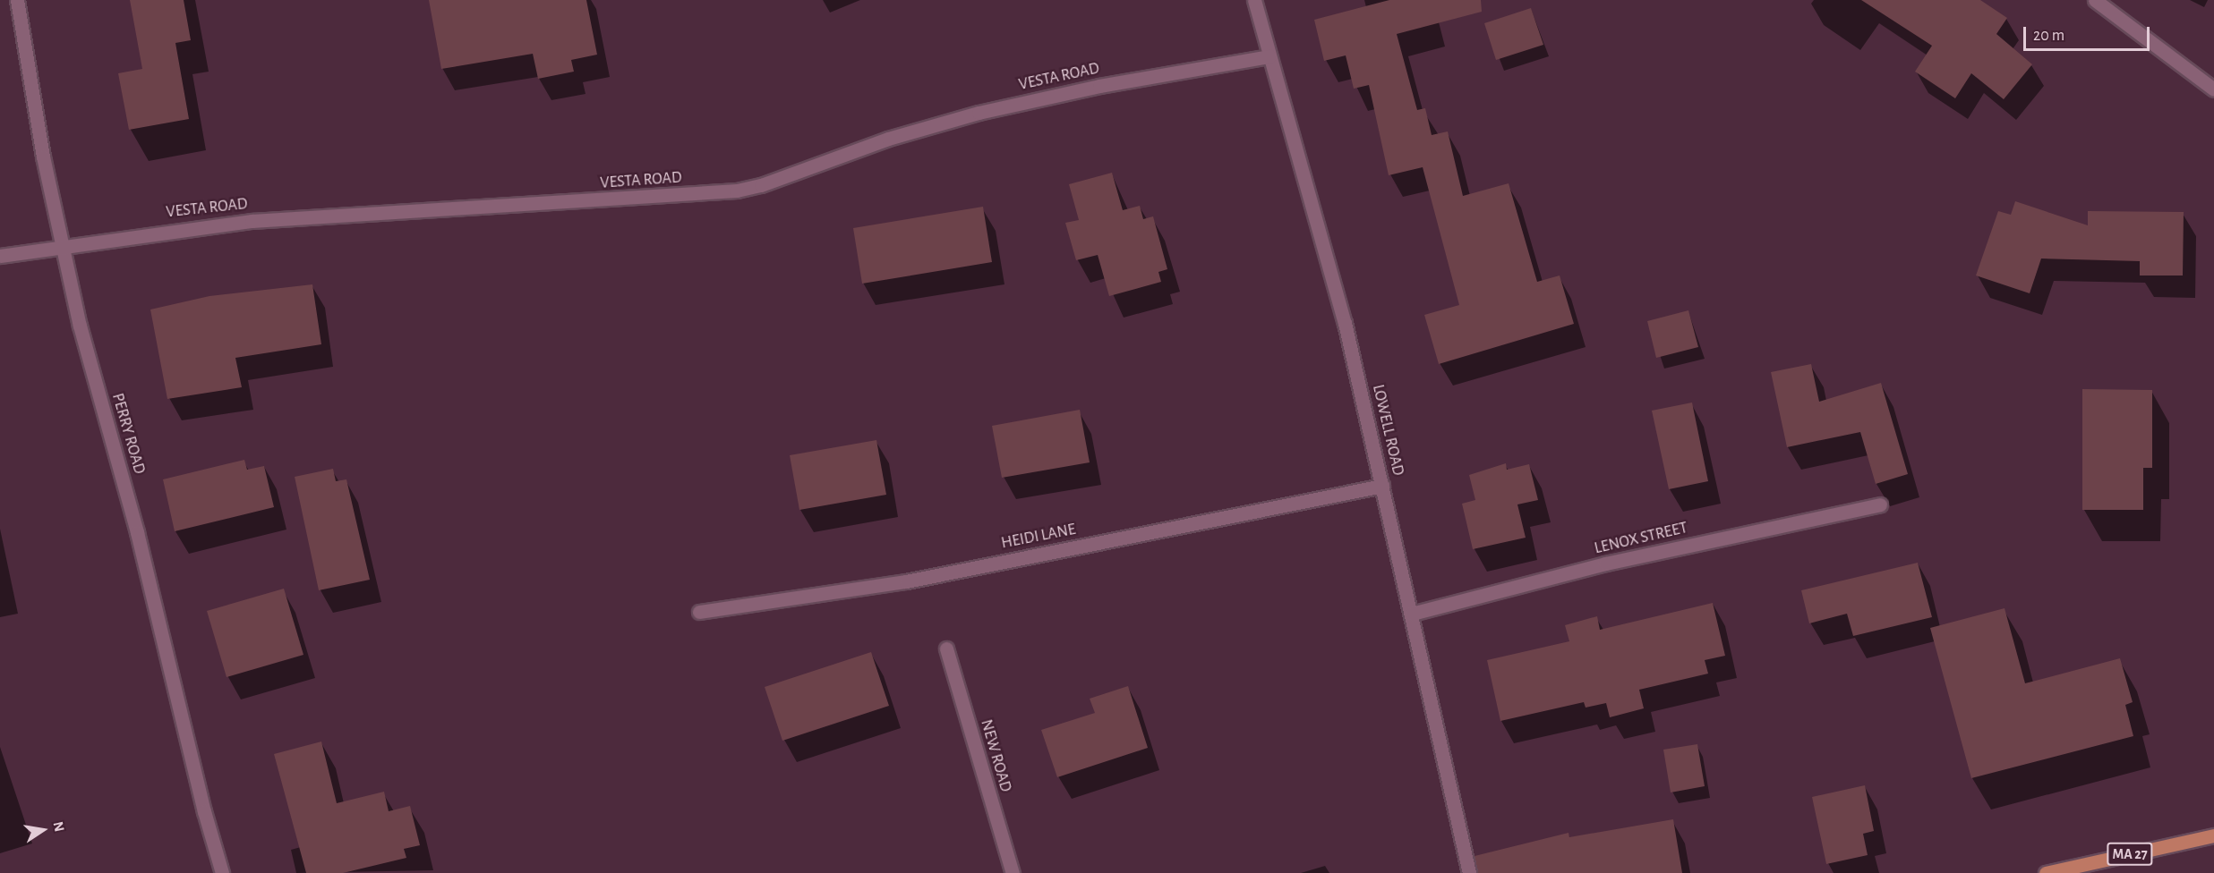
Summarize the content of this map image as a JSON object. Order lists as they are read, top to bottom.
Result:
{
  "streets": {
    "main road": ["MA 27"],
    "street": [
      "VESTA ROAD",
      "LOWELL ROAD",
      "PERRY ROAD",
      "HEIDI LANE",
      "LENOX STREET",
      "NEW ROAD"
    ]
  },
  "crossings": [
    ["VESTA ROAD", "LOWELL ROAD"],
    ["VESTA ROAD", "PERRY ROAD"],
    ["LOWELL ROAD", "HEIDI LANE"],
    ["LOWELL ROAD", "LENOX STREET"]
  ],
  "scale_bar": "20 m",
  "north": "right"
}
